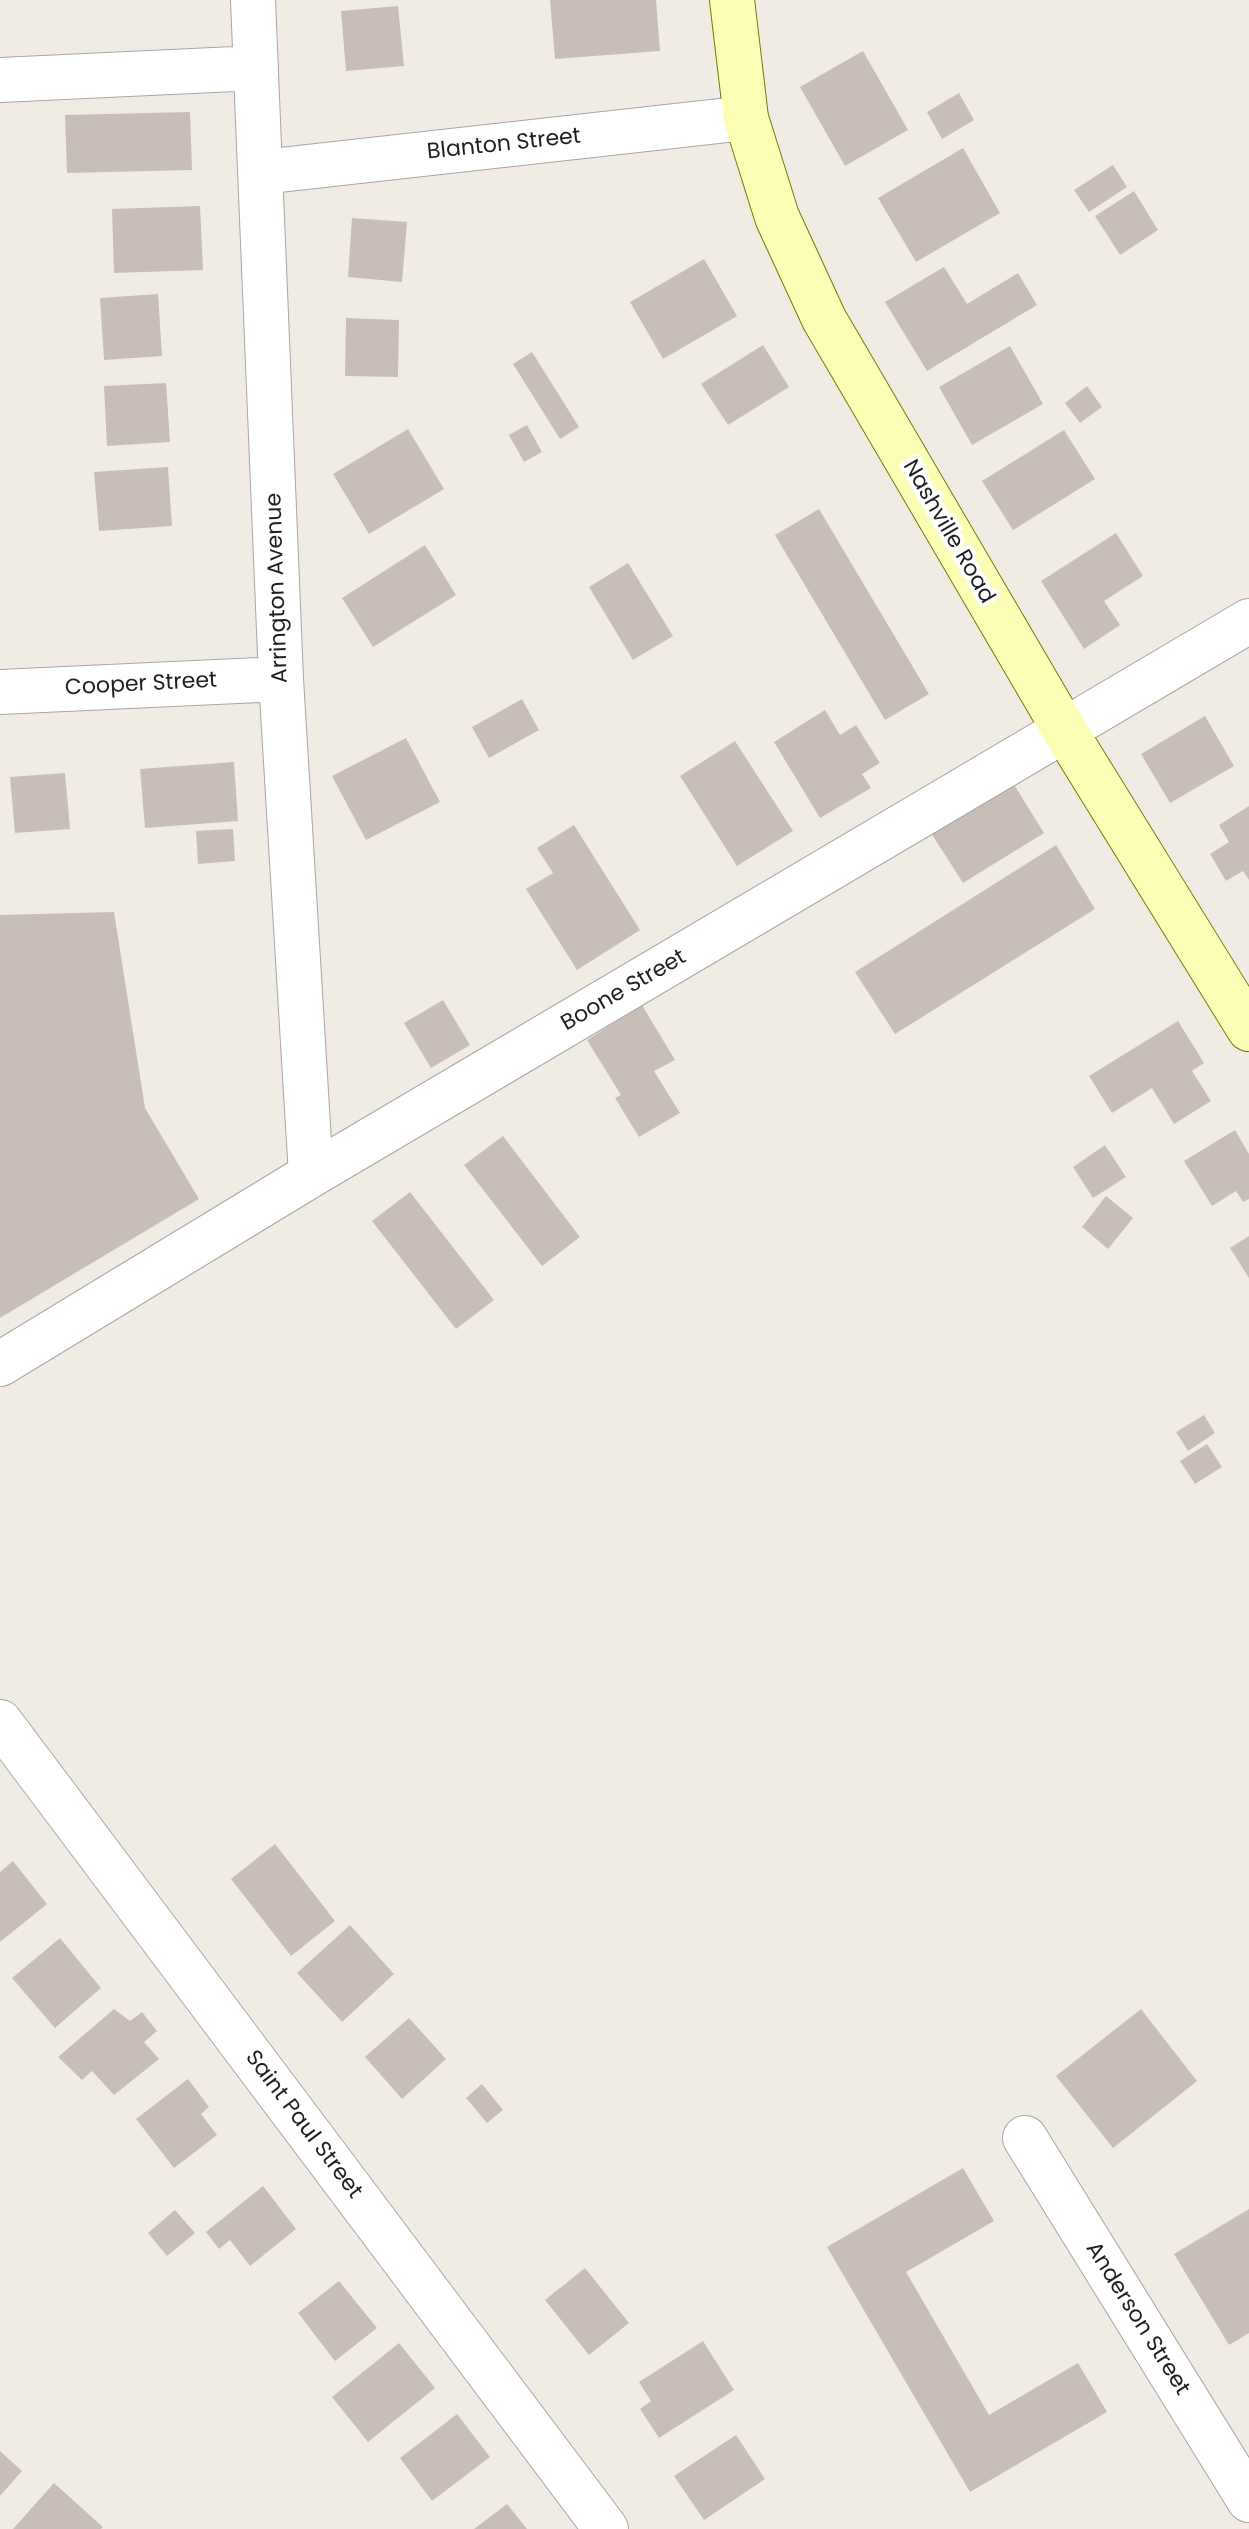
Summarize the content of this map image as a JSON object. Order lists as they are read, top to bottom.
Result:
{
  "streets": {
    "main road": ["Nashville Road"],
    "street": [
      "Blanton Street",
      "Arrington Avenue",
      "Cooper Street",
      "Boone Street",
      "Saint Paul Street",
      "Anderson Street"
    ]
  },
  "crossings": [
    ["Blanton Street", "Nashville Road"],
    ["Blanton Street", "Arrington Avenue"],
    ["Nashville Road", "Boone Street"],
    ["Arrington Avenue", "Cooper Street"],
    ["Arrington Avenue", "Boone Street"]
  ]
}
